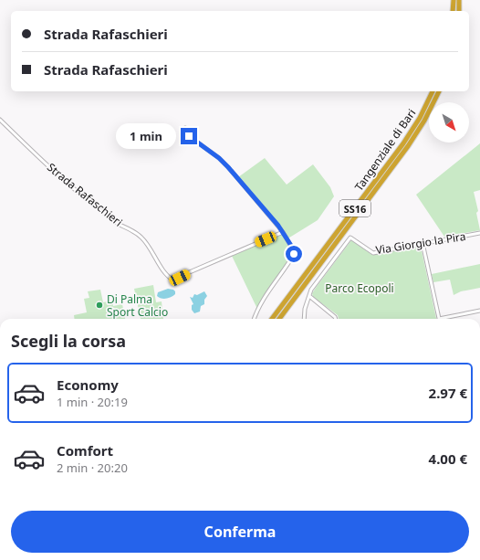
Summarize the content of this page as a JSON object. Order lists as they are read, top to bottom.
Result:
{
  "streets": {
    "highway": ["Tangenziale di Bari", "SS16"],
    "street": ["Strada Rafaschieri", "Via Giorgio la Pira"]
  },
  "parks": ["Parco Ecopoli"],
  "places": ["Di Palma Sport Calcio"],
  "north": "bottom right",
  "page": {
    "banner": ["Strada Rafaschieri", "Strada Rafaschieri"],
    "bubble": "1 min",
    "heading": "Scegli la corsa",
    "list": [
      {
        "name": "Economy",
        "note": "1 min · 20:19",
        "value": "2.97 €"
      },
      {
        "name": "Comfort",
        "note": "2 min · 20:20",
        "value": "4.00 €"
      }
    ],
    "buttons": "Conferma"
  }
}
